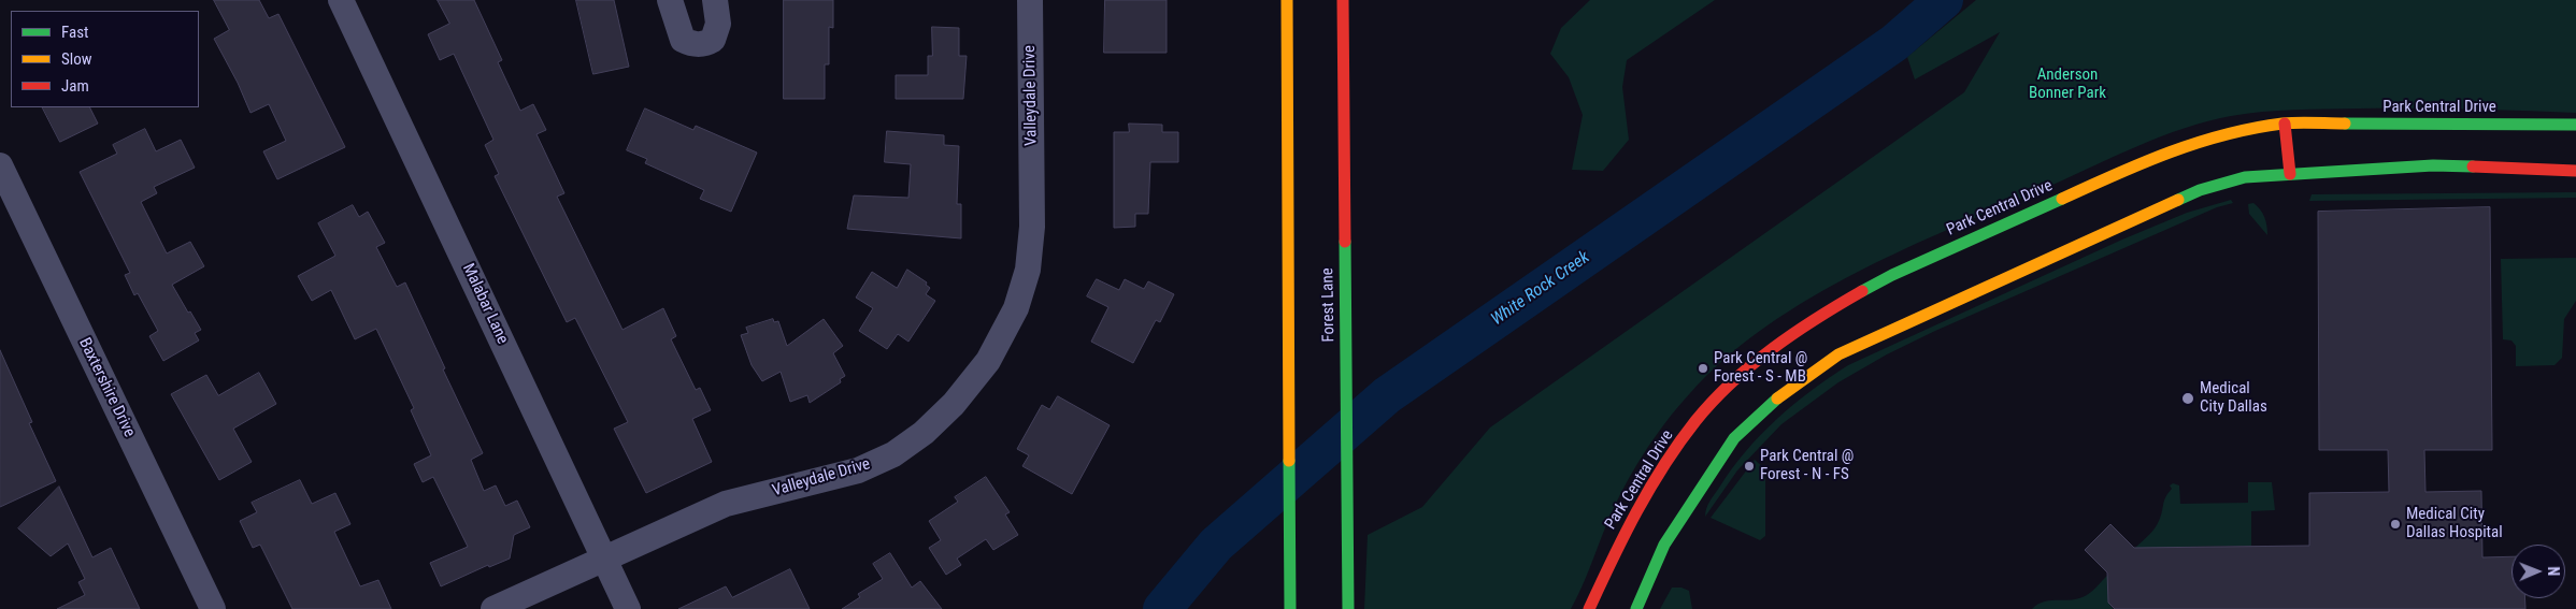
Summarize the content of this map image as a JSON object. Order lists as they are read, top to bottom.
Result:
{
  "streets": {
    "main road": ["Park Central Drive", "Forest Lane"],
    "street": ["Valleydale Drive", "Malabar Lane", "Baxtershire Drive"]
  },
  "crossings": [
    ["Valleydale Drive", "Malabar Lane"]
  ],
  "water": ["White Rock Creek"],
  "parks": ["Anderson Bonner Park"],
  "places": [
    "Park Central @ Forest - S - MB",
    "Medical City Dallas",
    "Park Central @ Forest - N - FS",
    "Medical City Dallas Hospital"
  ],
  "legend": ["Fast", "Slow", "Jam"],
  "north": "right"
}
